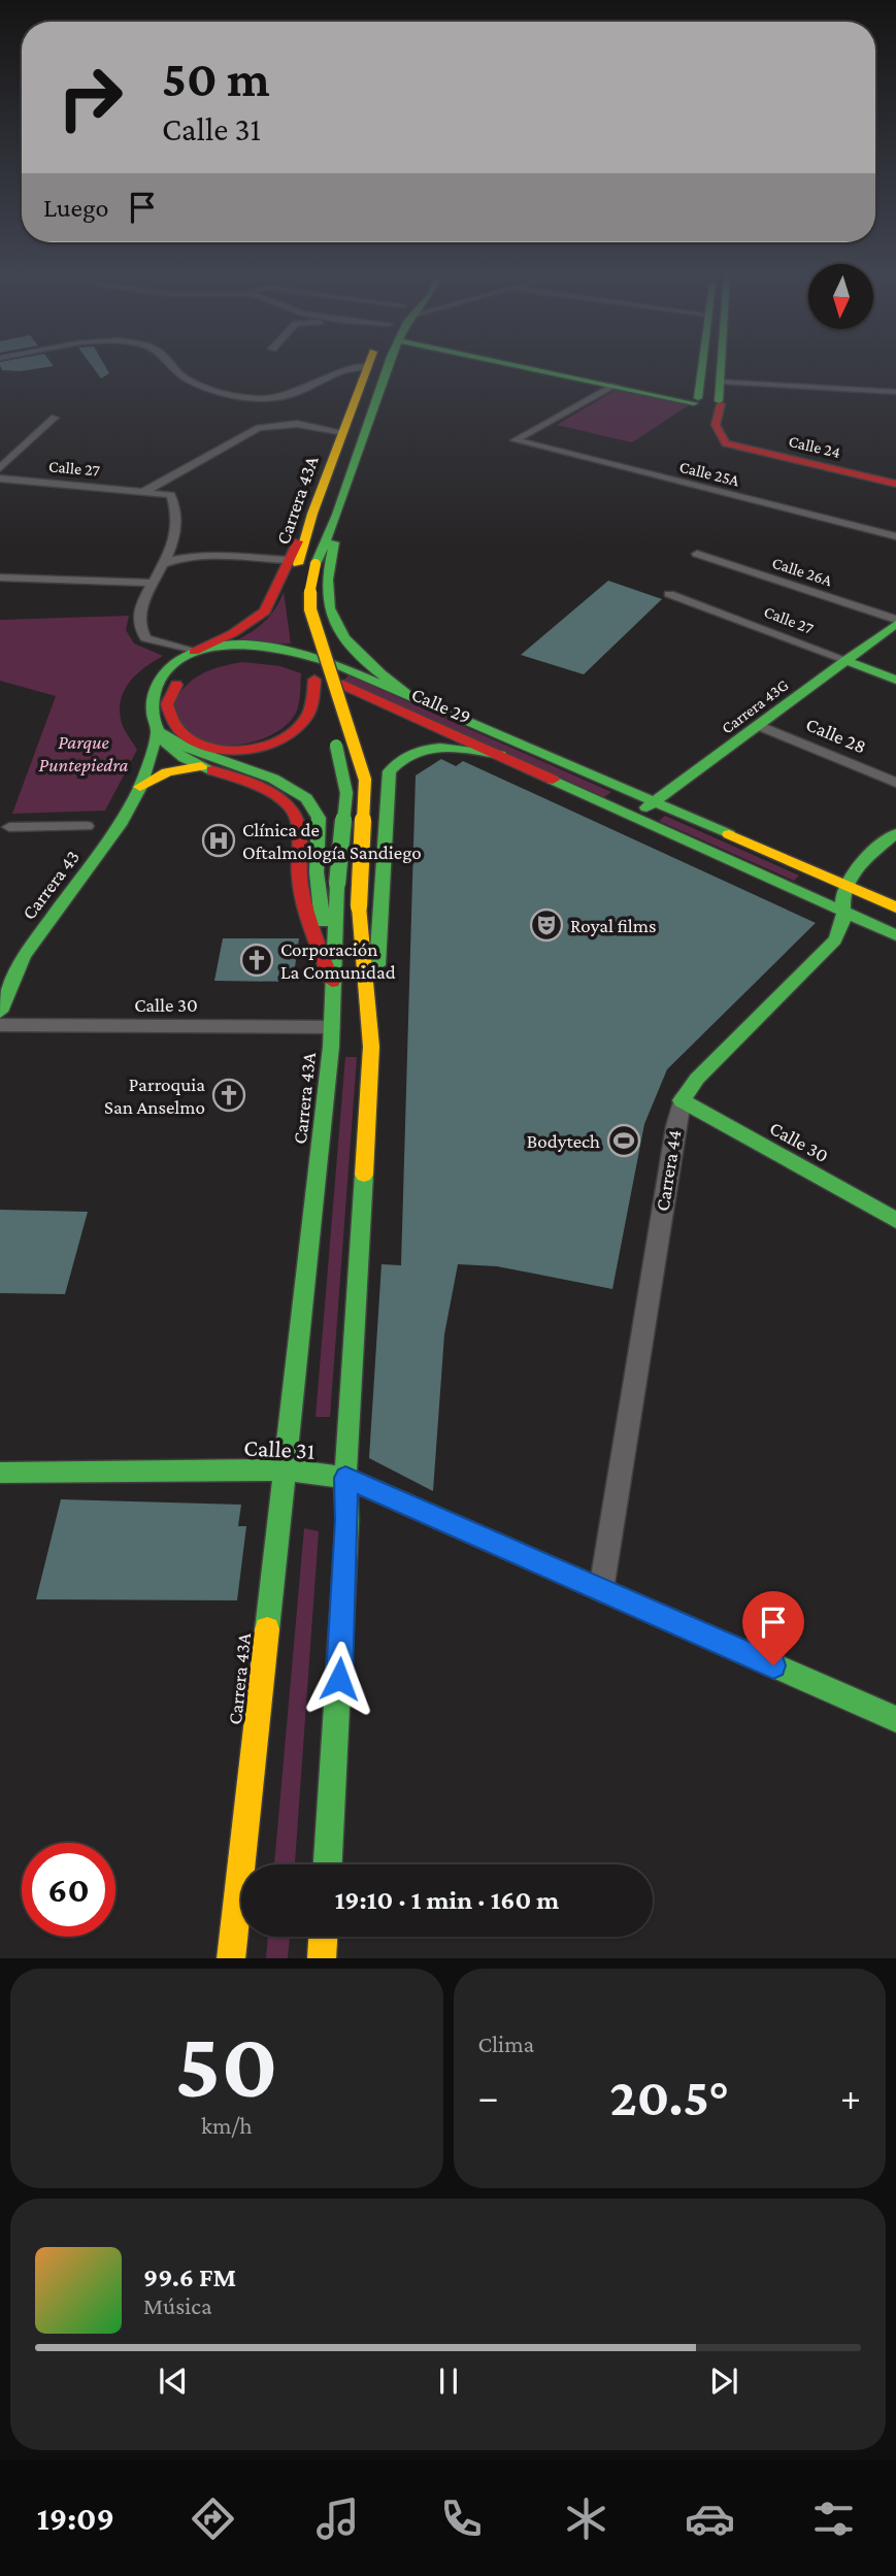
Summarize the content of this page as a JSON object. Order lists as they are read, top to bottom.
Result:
{
  "streets": {
    "main road": [
      "Calle 24",
      "Calle 27",
      "Carrera 43A",
      "Calle 29",
      "Carrera 43G",
      "Carrera 43",
      "Calle 30",
      "Carrera 44",
      "Calle 31"
    ],
    "street": ["Calle 25A", "Calle 26A", "Calle 28"]
  },
  "crossings": [
    ["Calle 27", "Carrera 43G"],
    ["Carrera 43A", "Calle 29"],
    ["Carrera 43A", "Calle 30"],
    ["Carrera 43A", "Calle 31"],
    ["Calle 26A", "Carrera 43G"],
    ["Calle 29", "Carrera 43G"],
    ["Calle 29", "Carrera 43"],
    ["Calle 29", "Carrera 44"],
    ["Carrera 43G", "Calle 28"],
    ["Calle 30", "Carrera 44"],
    ["Carrera 44", "Calle 31"]
  ],
  "parks": ["Parque Puntepiedra"],
  "places": {
    "hospital": ["Clínica de Oftalmología Sandiego"],
    "theatre": ["Royal films"],
    "church": ["Corporación La Comunidad", "Parroquia San Anselmo"],
    "sports": ["Bodytech"]
  },
  "north": "bottom",
  "page": {
    "turn": ["50 m", "Calle 31"],
    "then": "Luego",
    "limit": "60",
    "trip": "19:10 · 1 min · 160 m",
    "tile": [
      ["50", "km/h"],
      "Clima"
    ],
    "heat": ["−", "20.5°", "+"],
    "song": ["99.6 FM", "Música"],
    "tabs": "19:09"
  }
}
